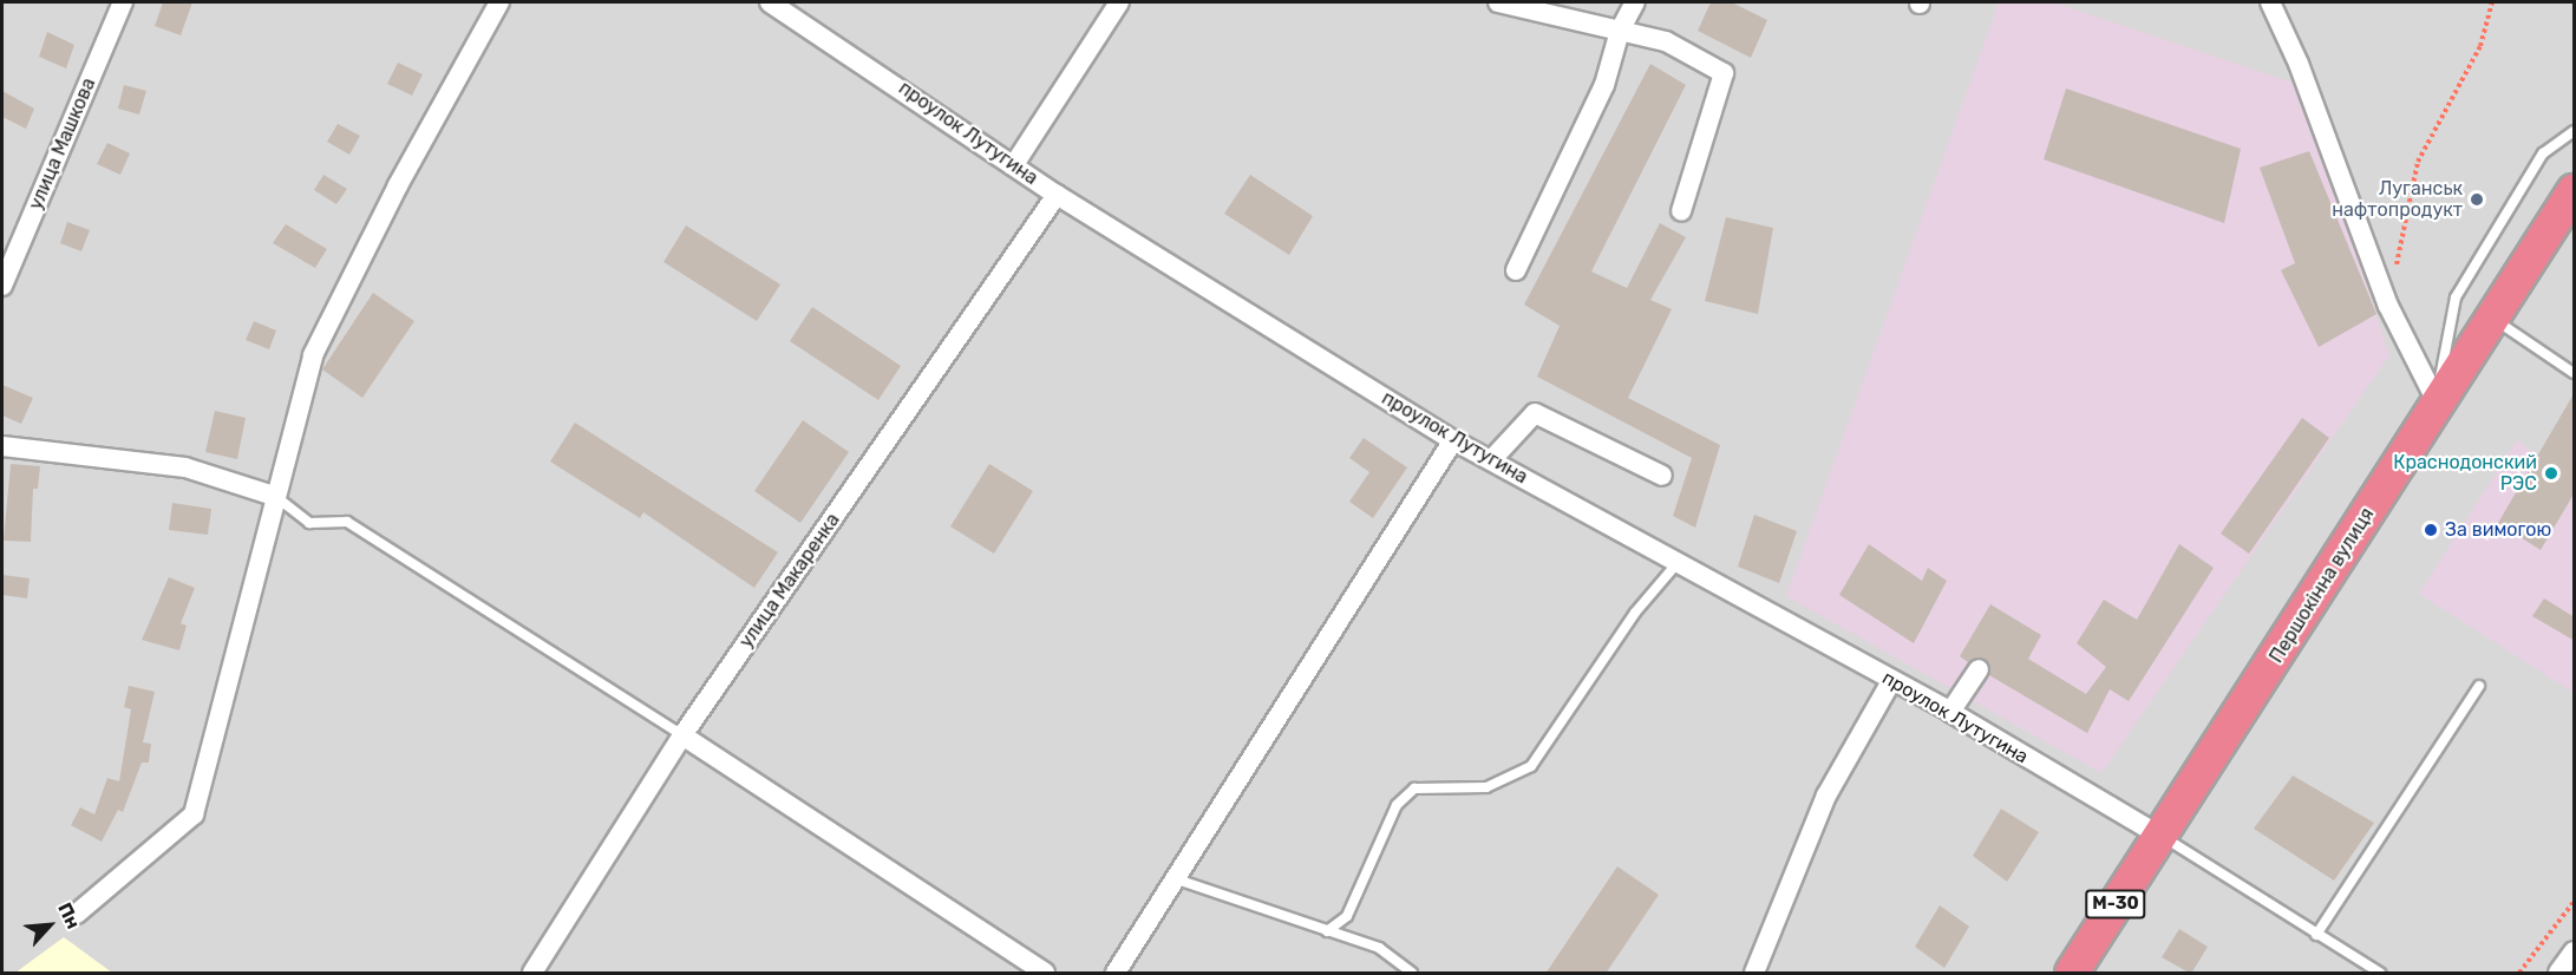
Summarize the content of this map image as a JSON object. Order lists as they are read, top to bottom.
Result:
{
  "streets": {
    "highway": ["Першокінна вулиця", "М-30"],
    "street": ["проулок Лутугина", "улица Машкова", "улица Макаренка"]
  },
  "crossings": [
    ["проулок Лутугина", "улица Макаренка"],
    ["проулок Лутугина", "Першокінна вулиця"],
    ["проулок Лутугина", "М-30"],
    ["Першокінна вулиця", "М-30"]
  ],
  "places": ["Луганськ нафтопродукт", "Краснодонский РЭС", "За вимогою"],
  "north": "top right"
}
